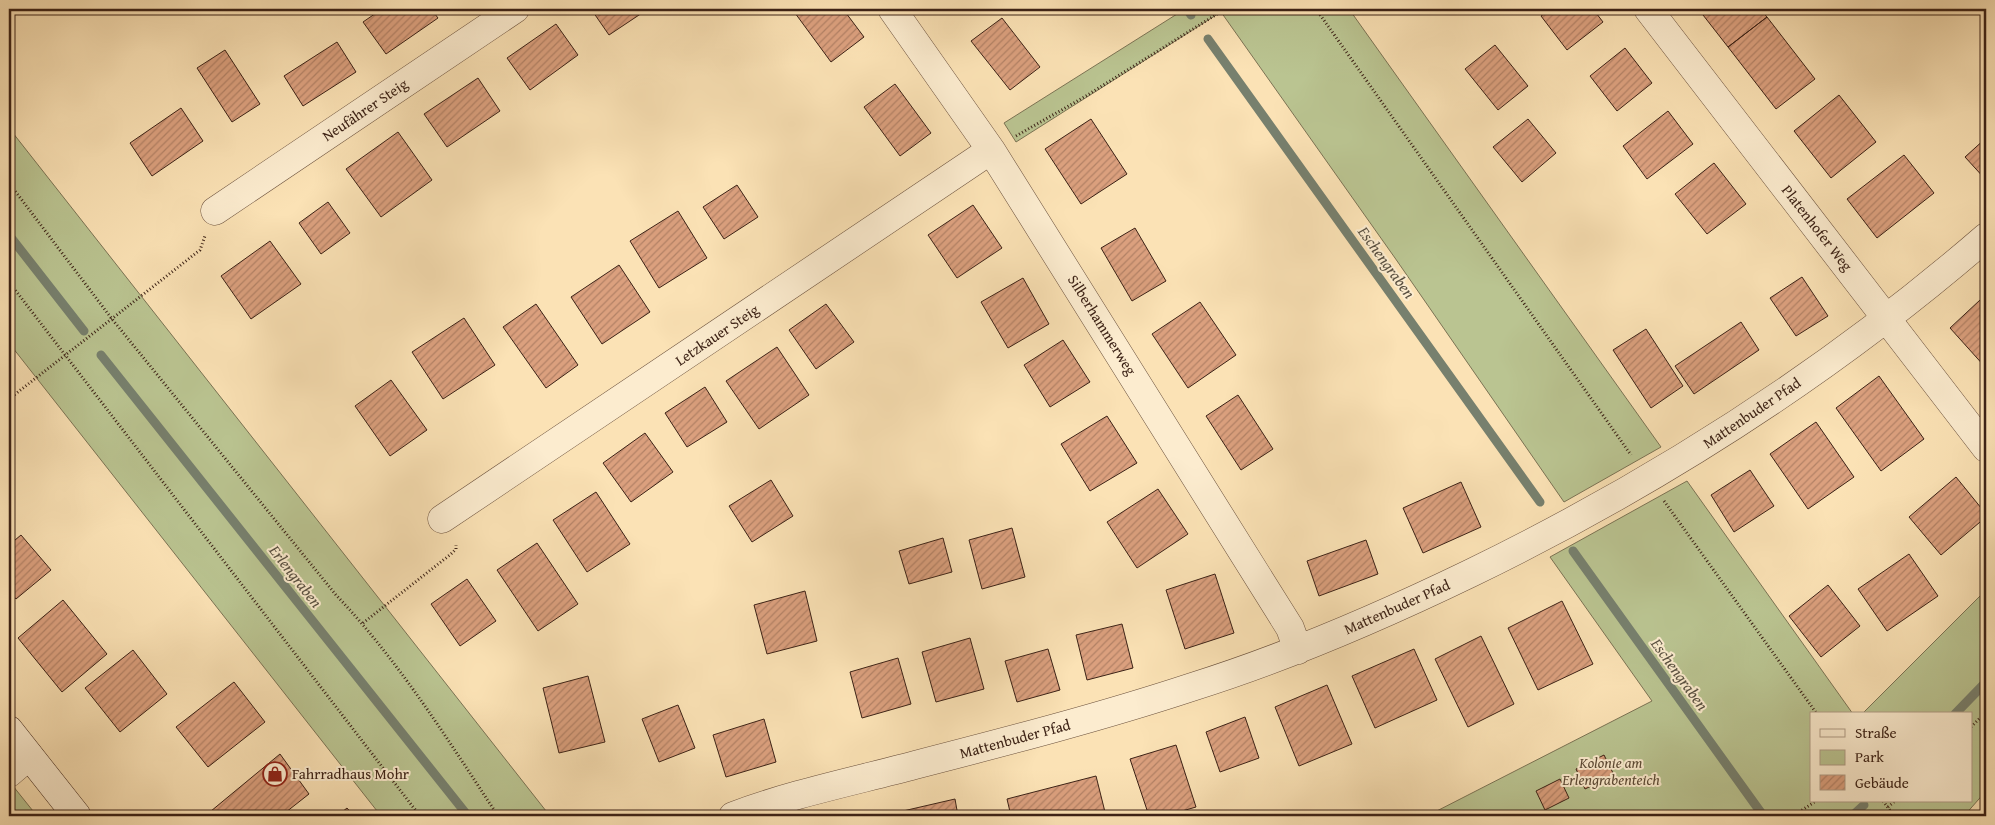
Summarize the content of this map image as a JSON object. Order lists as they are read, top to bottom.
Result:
{
  "streets": {
    "street": [
      "Neufährer Steig",
      "Platenhofer Weg",
      "Silberhammerweg",
      "Letzkauer Steig",
      "Mattenbuder Pfad"
    ]
  },
  "crossings": [
    ["Platenhofer Weg", "Mattenbuder Pfad"],
    ["Silberhammerweg", "Letzkauer Steig"],
    ["Silberhammerweg", "Mattenbuder Pfad"]
  ],
  "water": ["Eschengraben", "Erlengraben"],
  "parks": ["Kolonie am Erlengrabenteich"],
  "places": {
    "shop": ["Fahrradhaus Mohr"]
  },
  "legend": ["Straße", "Park", "Gebäude"]
}
